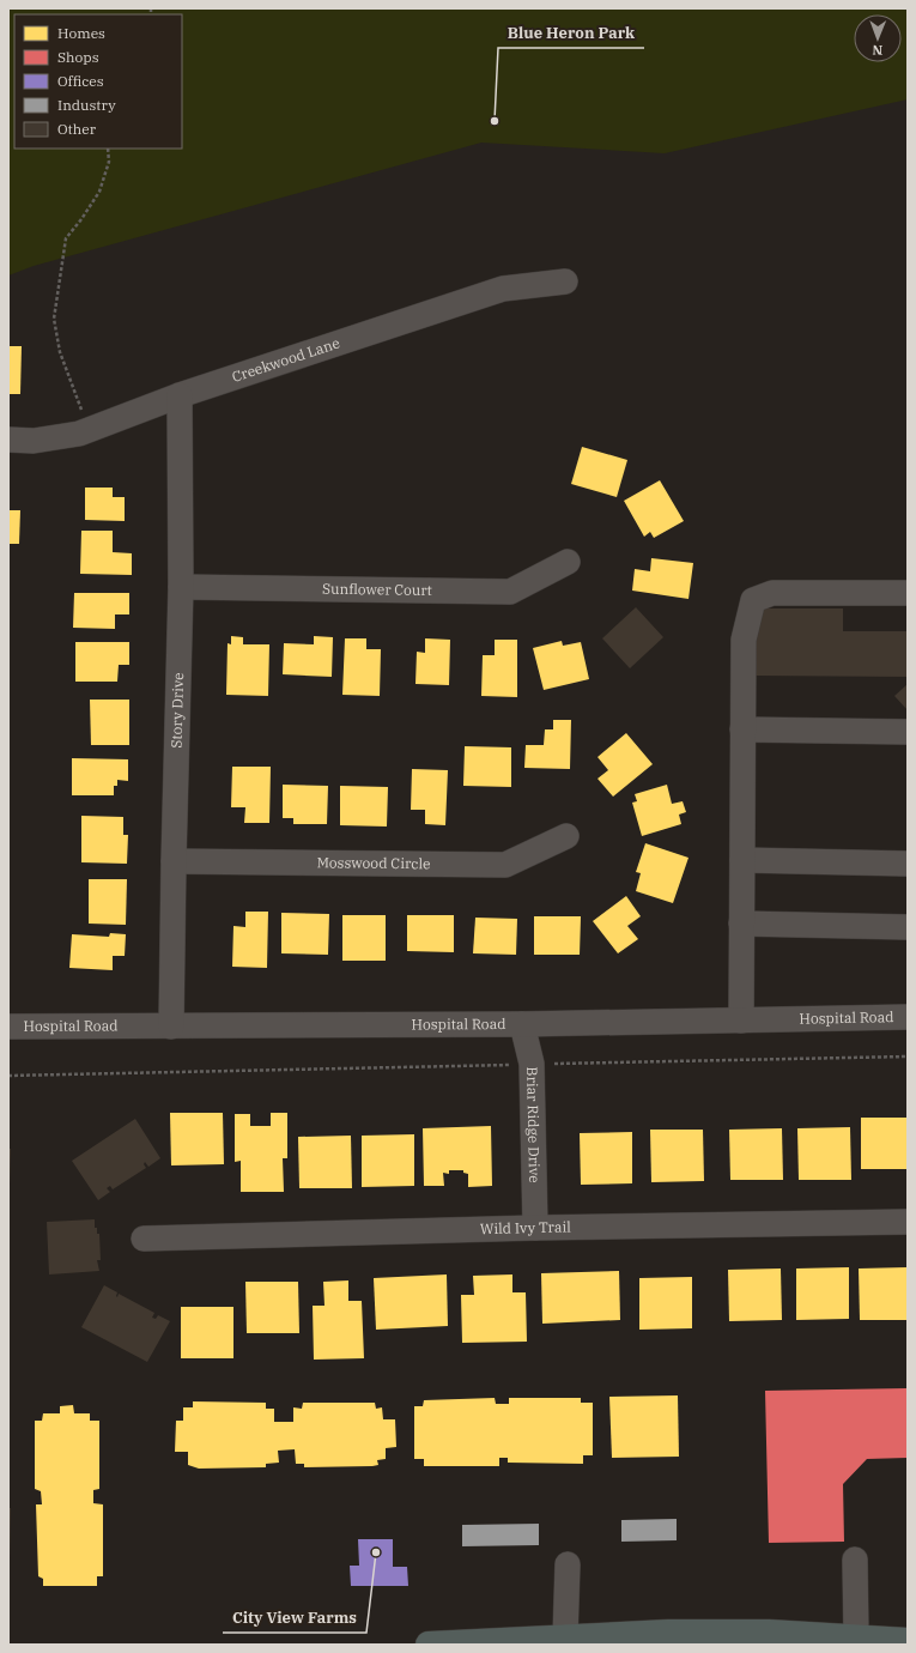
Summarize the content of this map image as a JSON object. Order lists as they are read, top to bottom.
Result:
{
  "streets": {
    "street": [
      "Creekwood Lane",
      "Sunflower Court",
      "Story Drive",
      "Mosswood Circle",
      "Hospital Road",
      "Briar Ridge Drive",
      "Wild Ivy Trail"
    ]
  },
  "crossings": [
    ["Creekwood Lane", "Story Drive"],
    ["Sunflower Court", "Story Drive"],
    ["Story Drive", "Mosswood Circle"],
    ["Story Drive", "Hospital Road"],
    ["Hospital Road", "Briar Ridge Drive"],
    ["Briar Ridge Drive", "Wild Ivy Trail"]
  ],
  "places": ["Blue Heron Park", "City View Farms"],
  "legend": [
    "Homes",
    "Shops",
    "Offices",
    "Industry",
    "Other"
  ],
  "north": "bottom"
}
